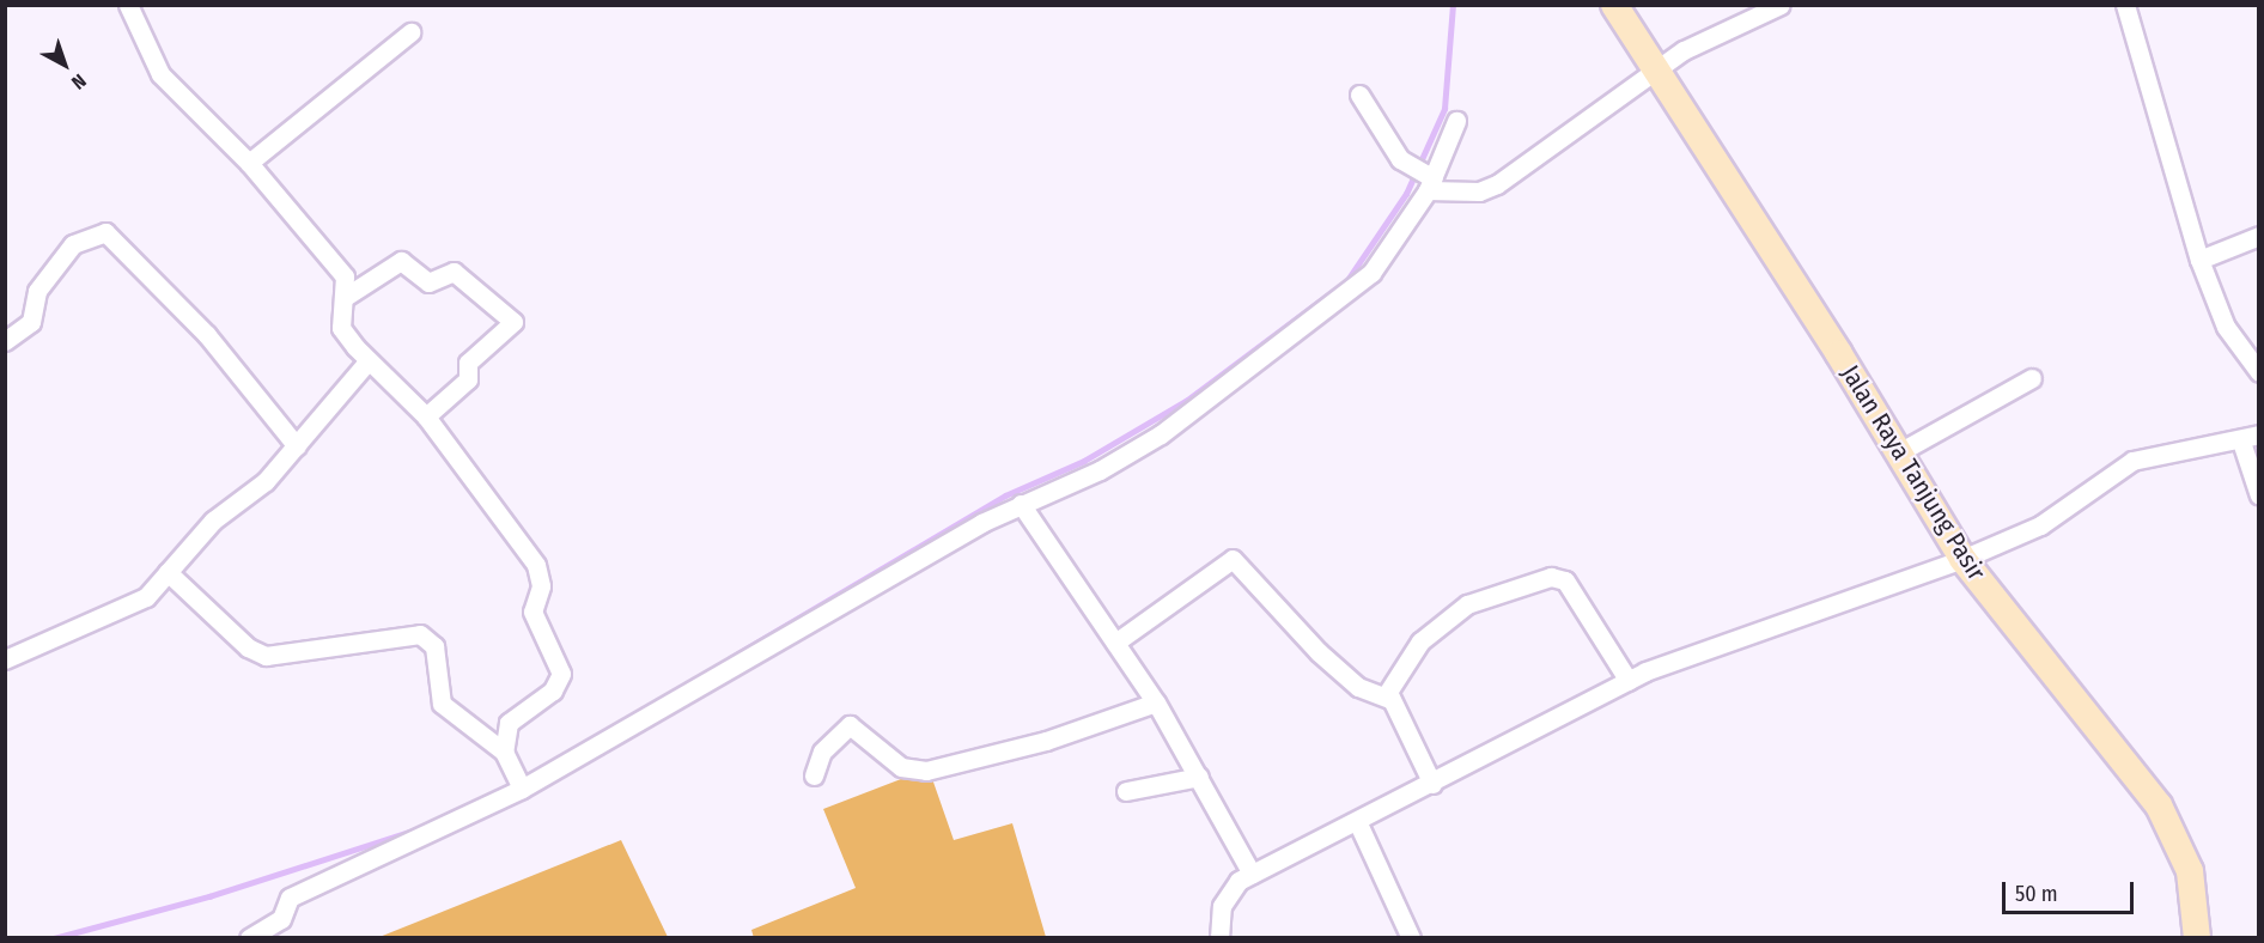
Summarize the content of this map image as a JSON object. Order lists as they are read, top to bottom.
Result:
{
  "streets": {
    "street": ["Jalan Raya Tanjung Pasir"]
  },
  "scale_bar": "50 m",
  "north": "bottom right"
}
